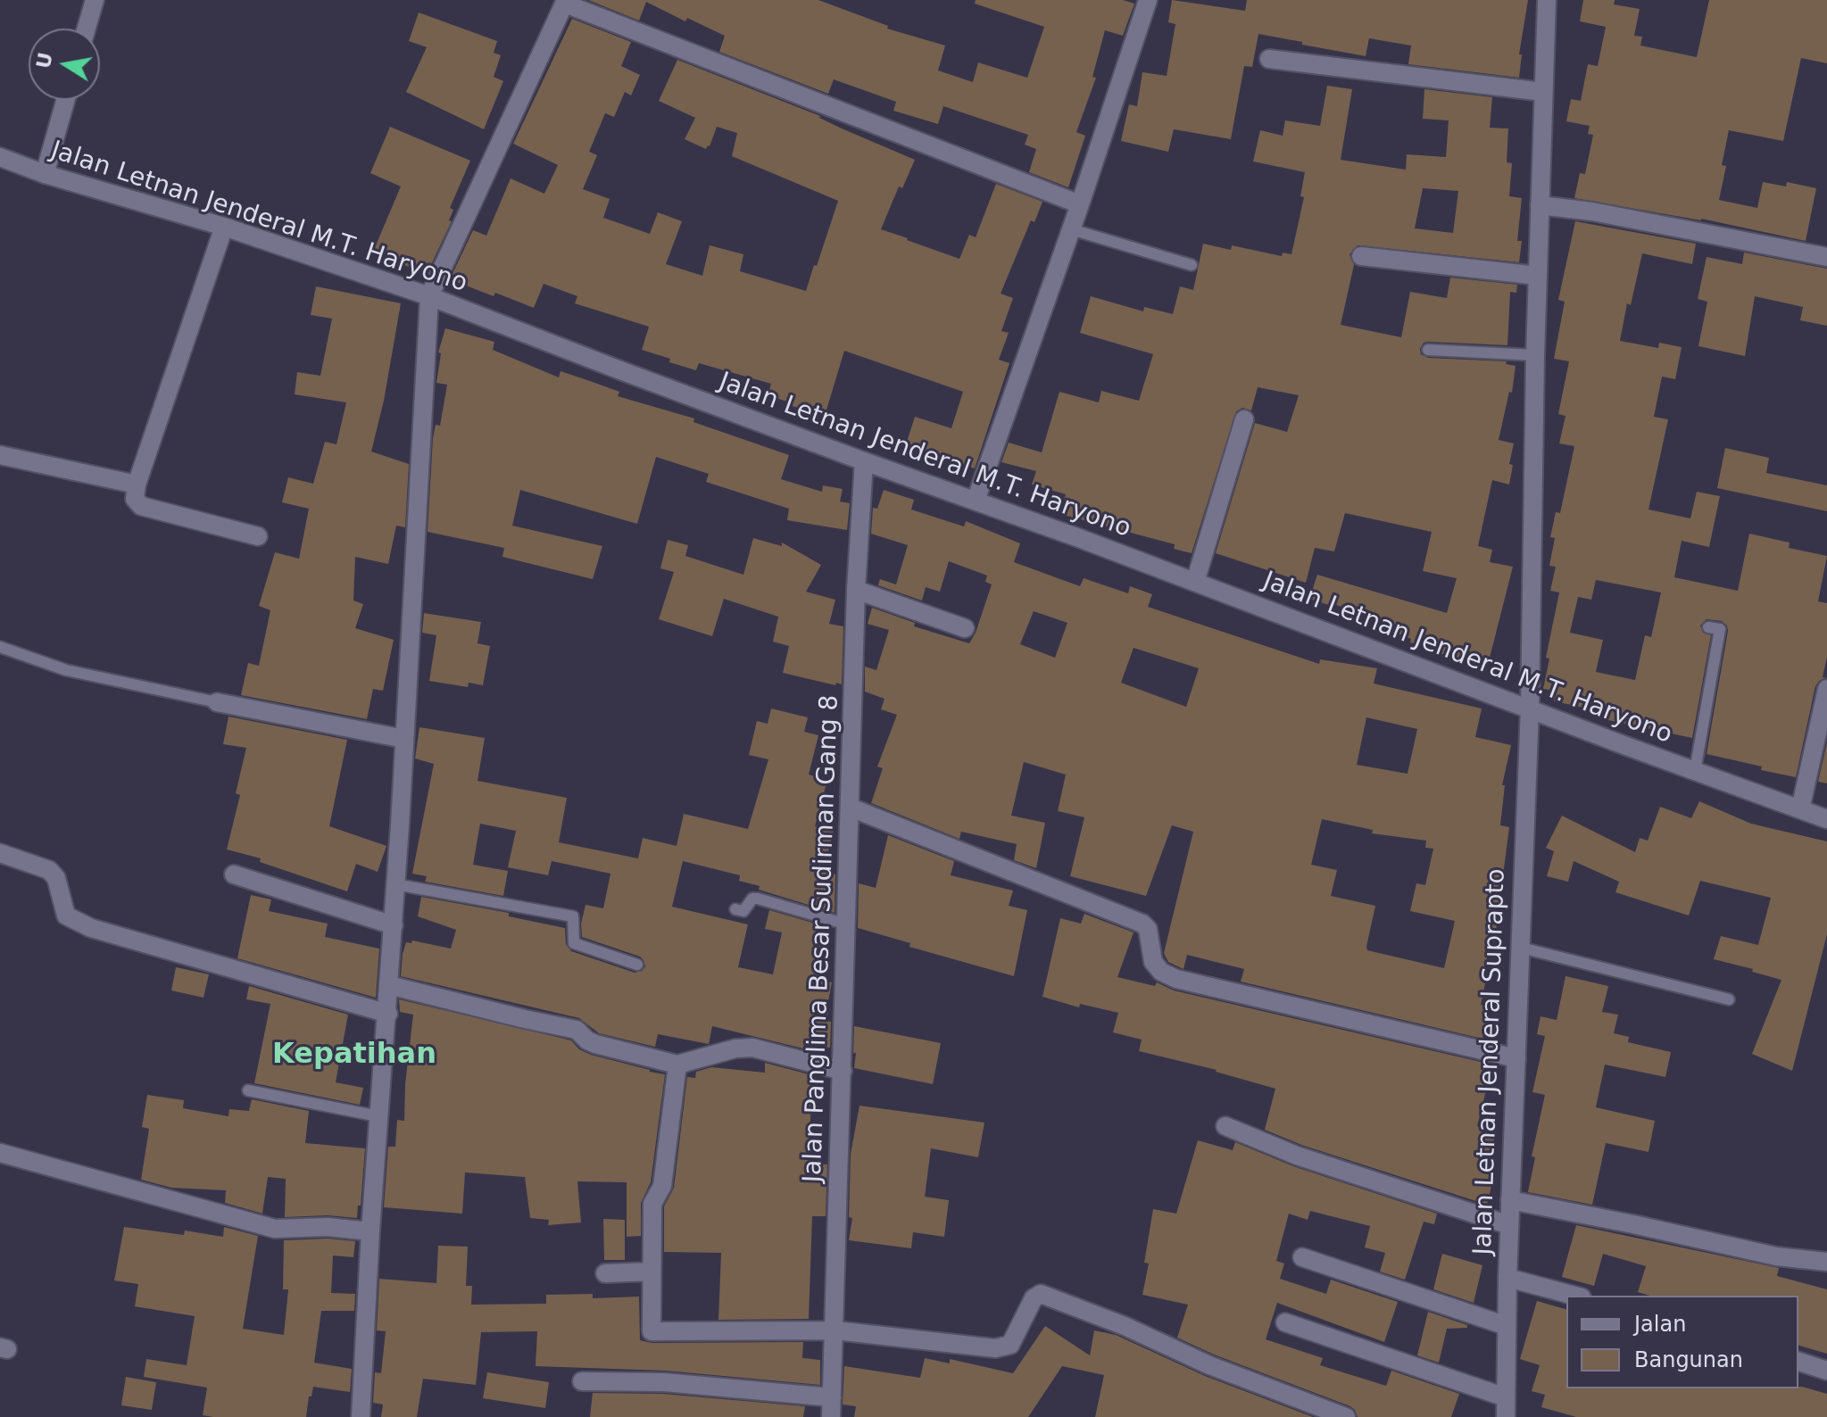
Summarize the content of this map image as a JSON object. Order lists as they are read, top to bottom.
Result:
{
  "streets": {
    "street": ["Jalan Letnan Jenderal M.T. Haryono", "Jalan Panglima Besar Sudirman Gang 8", "Jalan Letnan Jenderal Suprapto"]
  },
  "crossings": [
    ["Jalan Letnan Jenderal M.T. Haryono", "Jalan Panglima Besar Sudirman Gang 8"],
    ["Jalan Letnan Jenderal M.T. Haryono", "Jalan Letnan Jenderal Suprapto"]
  ],
  "districts": ["Kepatihan"],
  "legend": ["Jalan", "Bangunan"],
  "north": "left"
}
